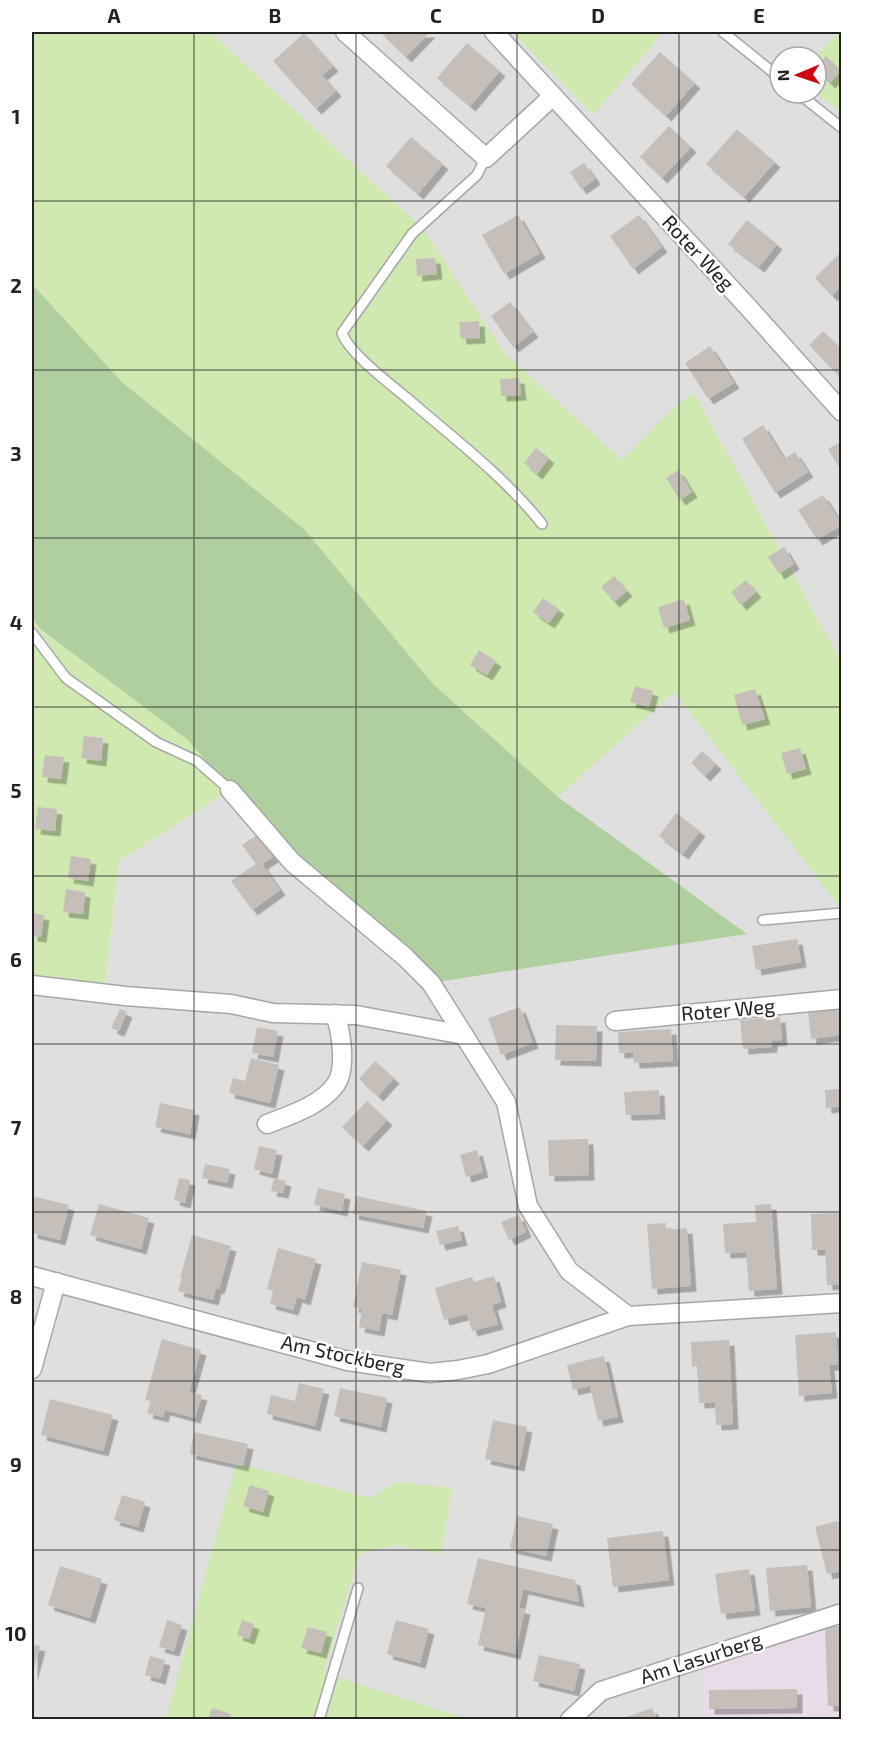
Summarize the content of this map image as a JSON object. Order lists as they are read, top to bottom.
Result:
{
  "streets": {
    "street": ["Roter Weg", "Am Stockberg", "Am Lasurberg"]
  },
  "north": "left",
  "grid": {
    "columns": [
      "A",
      "B",
      "C",
      "D",
      "E"
    ],
    "rows": [
      "1",
      "2",
      "3",
      "4",
      "5",
      "6",
      "7",
      "8",
      "9",
      "10"
    ]
  }
}
